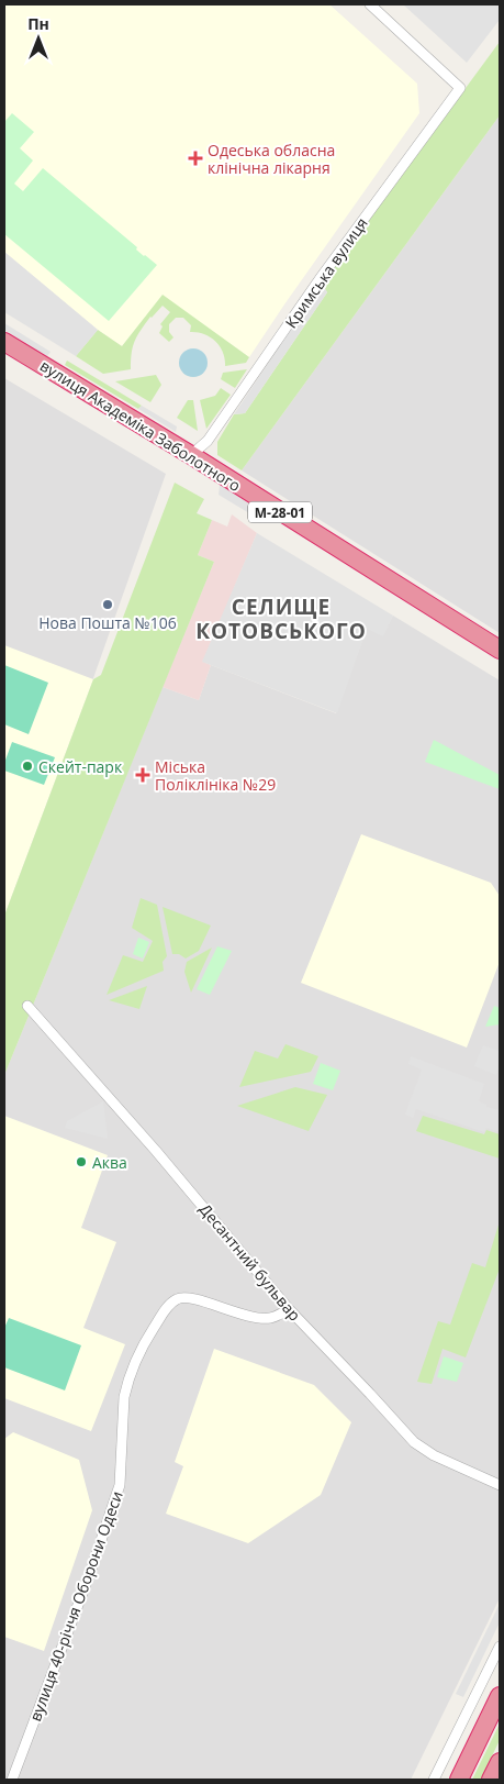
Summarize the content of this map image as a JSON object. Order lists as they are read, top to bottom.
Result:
{
  "streets": {
    "highway": ["вулиця Академіка Заболотного", "М-28-01"],
    "street": ["Кримська вулиця", "Десантний бульвар", "вулиця 40-річчя Оборони Одеси"]
  },
  "crossings": [
    ["Кримська вулиця", "вулиця Академіка Заболотного"],
    ["Десантний бульвар", "вулиця 40-річчя Оборони Одеси"]
  ],
  "districts": ["СЕЛИЩЕ КОТОВСЬКОГО"],
  "places": {
    "health": ["Одеська обласна клінічна лікарня", "Міська Поліклініка №29"],
    "other": ["Нова Пошта №106", "Скейт-парк", "Аква"]
  },
  "north": "top"
}
